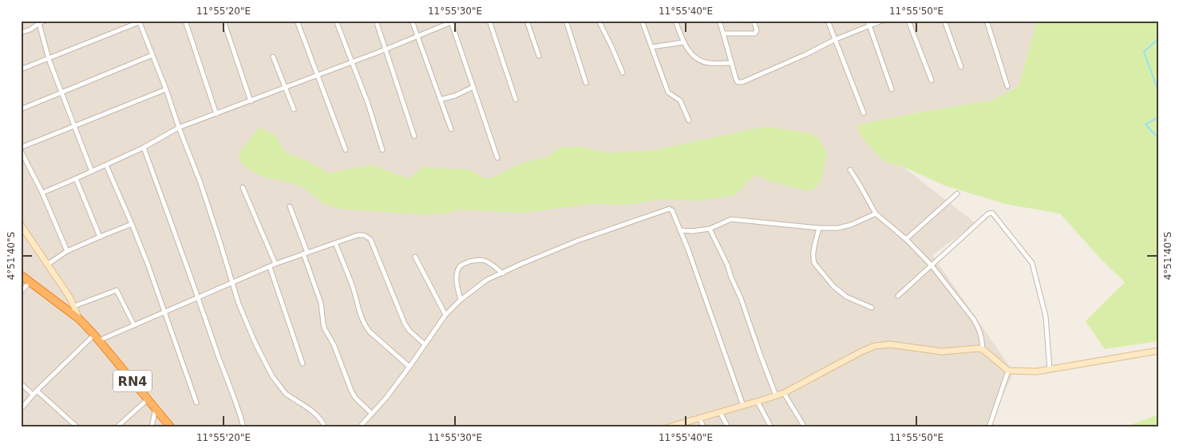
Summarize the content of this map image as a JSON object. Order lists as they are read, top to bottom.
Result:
{
  "streets": {
    "highway": ["RN4"]
  },
  "coordinates": [
    "11°55'20\"E",
    "11°55'30\"E",
    "11°55'40\"E",
    "11°55'50\"E",
    "4°51'40\"S"
  ]
}
